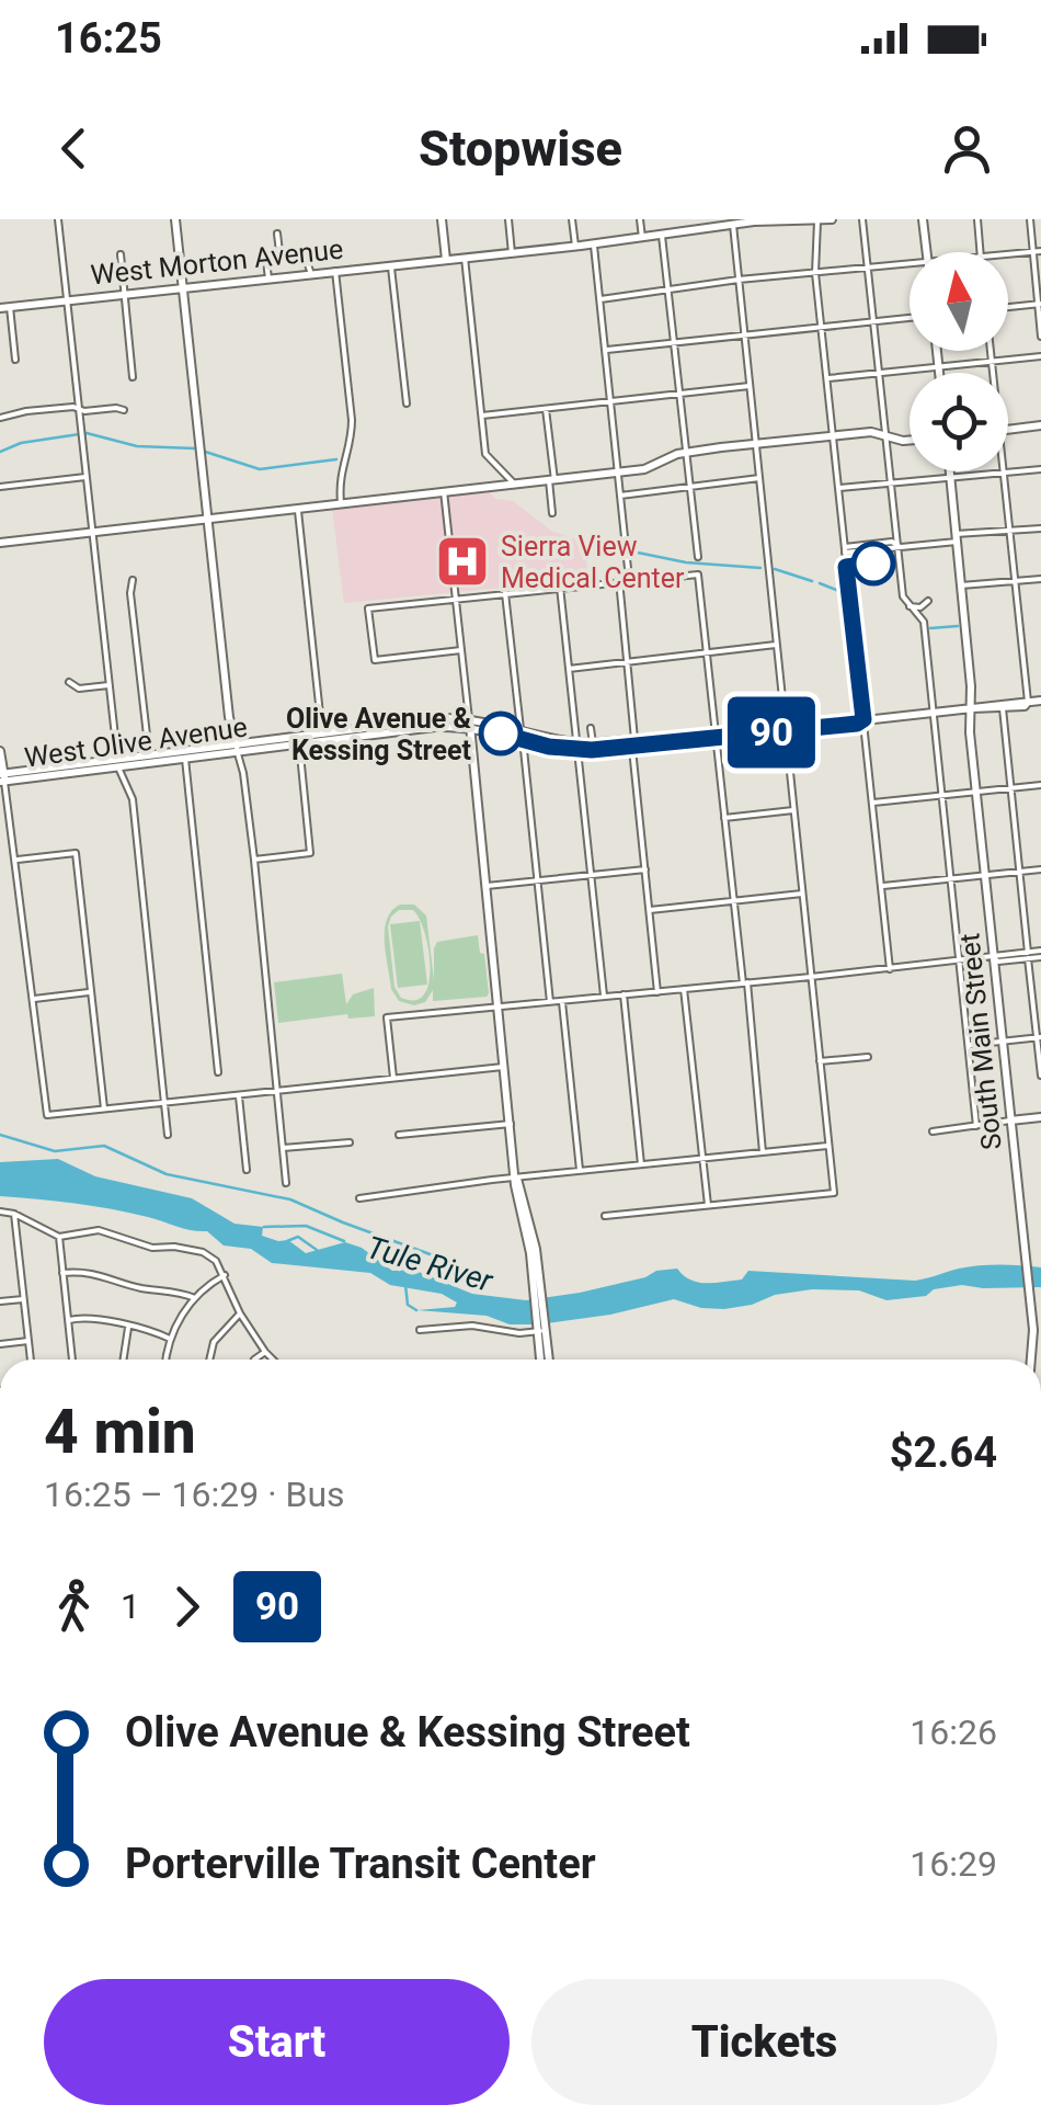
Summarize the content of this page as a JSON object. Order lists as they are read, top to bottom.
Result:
{
  "streets": {
    "main road": ["West Morton Avenue", "West Olive Avenue", "South Main Street"]
  },
  "crossings": [
    ["West Olive Avenue", "South Main Street"]
  ],
  "water": ["Tule River"],
  "places": {
    "hospital": ["Sierra View Medical Center"],
    "other": ["Olive Avenue & Kessing Street"]
  },
  "lines": ["bus line 90"],
  "north": "top",
  "page": {
    "status": "16:25",
    "header": "Stopwise",
    "on_map": "90",
    "heading": ["4 min", "16:25 – 16:29 · Bus", "$2.64"],
    "legs": ["1", "90"],
    "list": [
      {
        "name": "Olive Avenue & Kessing Street",
        "value": "16:26"
      },
      {
        "name": "Porterville Transit Center",
        "value": "16:29"
      }
    ],
    "buttons": ["Start", "Tickets"]
  }
}
